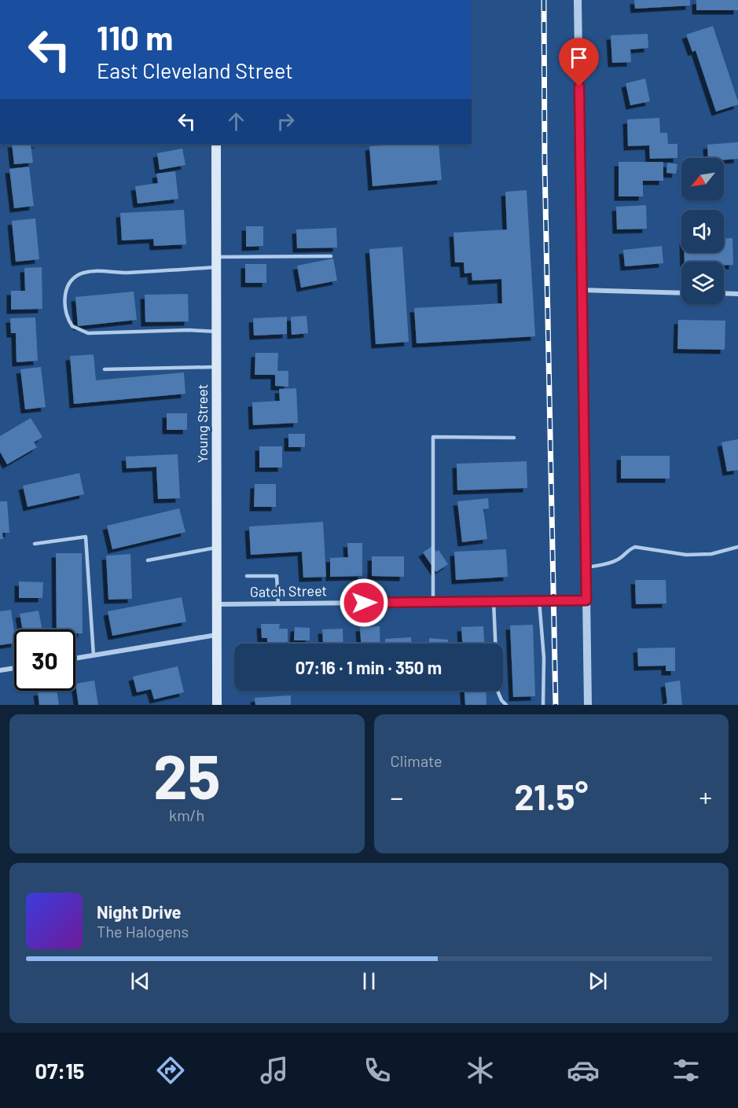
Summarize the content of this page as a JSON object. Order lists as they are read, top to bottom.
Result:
{
  "streets": {
    "main road": ["Young Street"],
    "street": ["Gatch Street"]
  },
  "crossings": [
    ["Young Street", "Gatch Street"]
  ],
  "north": "bottom left",
  "page": {
    "turn": ["110 m", "East Cleveland Street"],
    "limit": "30",
    "trip": "07:16 · 1 min · 350 m",
    "tile": [
      ["25", "km/h"],
      "Climate"
    ],
    "heat": ["−", "21.5°", "+"],
    "song": ["Night Drive", "The Halogens"],
    "tabs": "07:15"
  }
}
